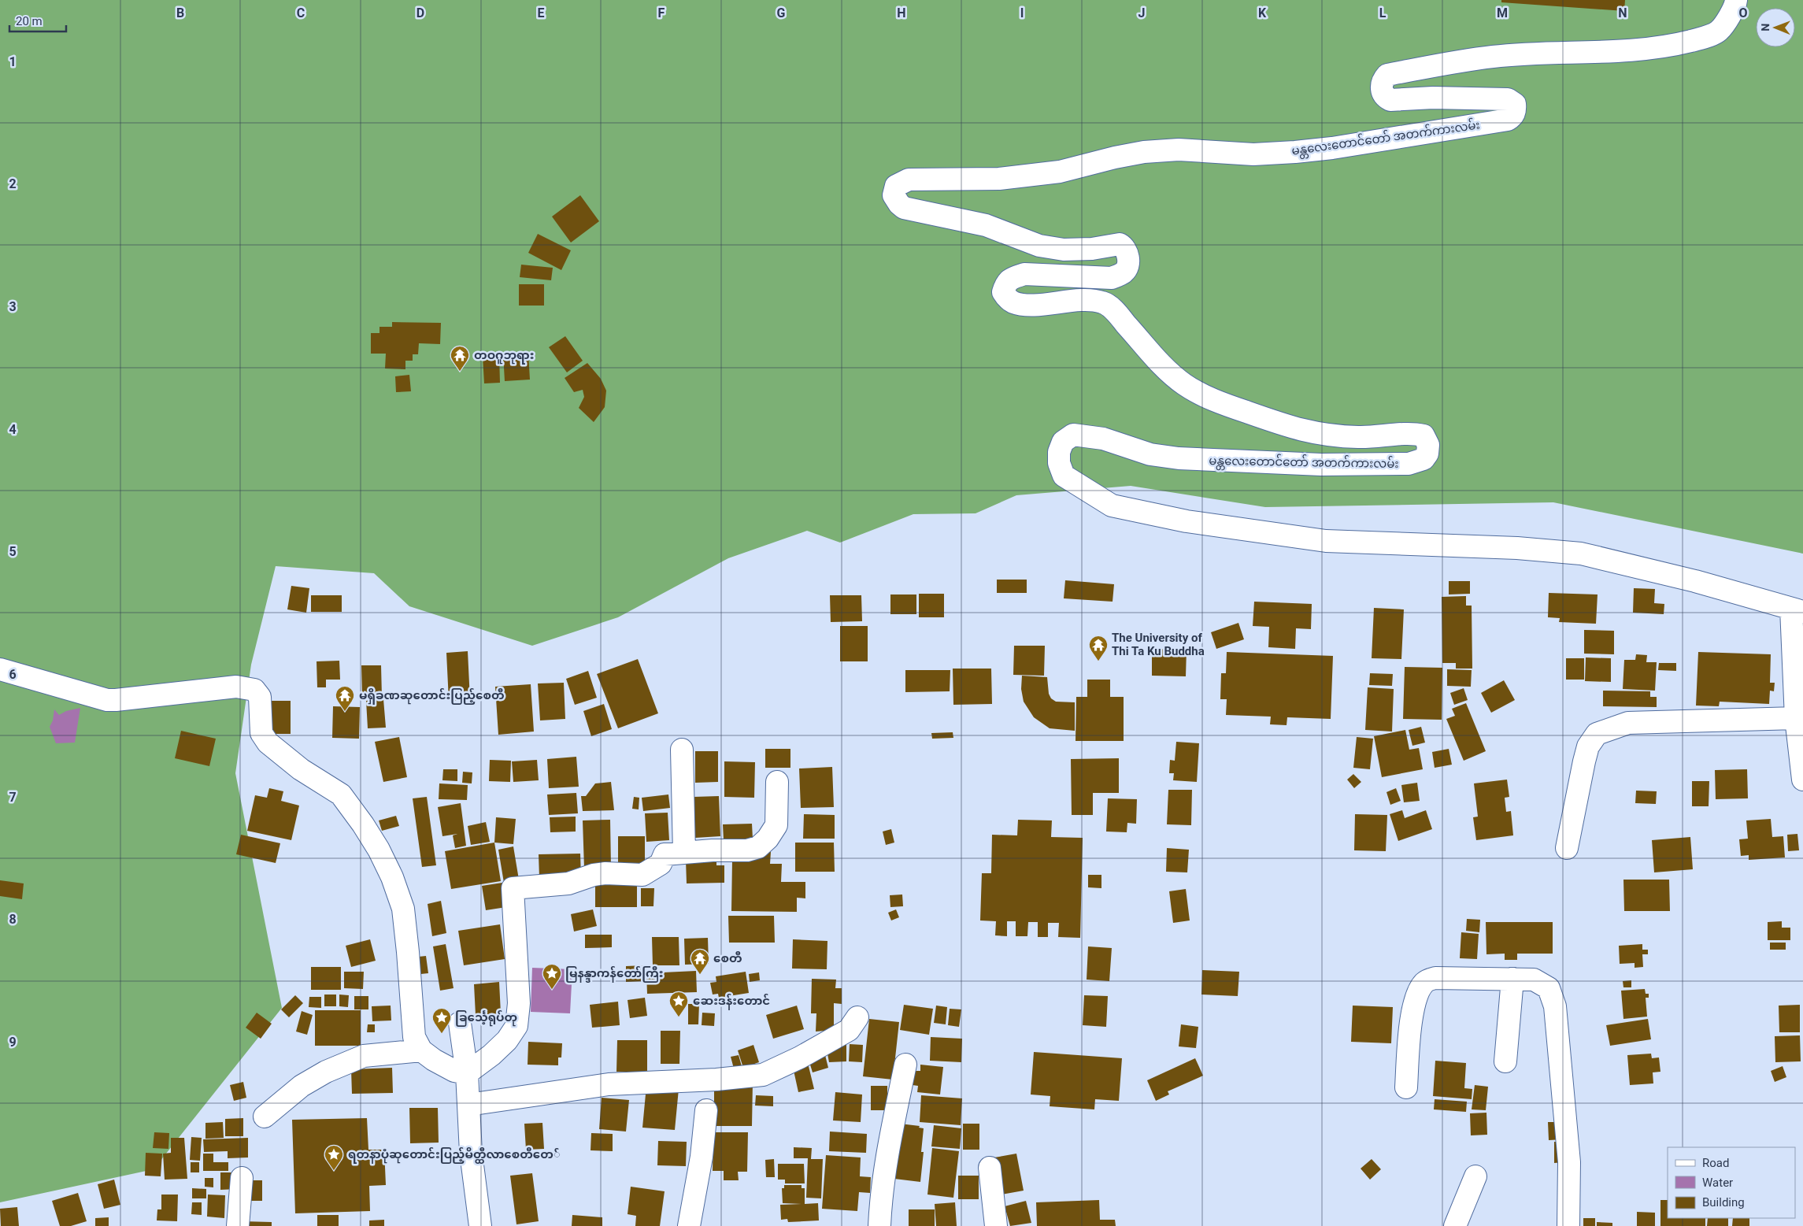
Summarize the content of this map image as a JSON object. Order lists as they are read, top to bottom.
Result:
{
  "streets": {
    "street": ["မန္တလေးတောင်တော် အတက်ကားလမ်း"]
  },
  "places": {
    "temple": [
      "တဝဂူဘုရား",
      "The University of Thi Ta Ku Buddha",
      "မရှိခဏဆုတောင်းပြည့်စေတီ",
      "စေတီ"
    ],
    "place": [
      "မြနန္ဒာကန်တော်ကြီး",
      "ဆေးဒန်းတောင်",
      "ခြင်္သေ့ရုပ်တု",
      "ရတနာပုံဆုတောင်းပြည့်မိတ္ထီလာစေတီတေ်"
    ]
  },
  "legend": ["Road", "Water", "Building"],
  "scale_bar": "20 m",
  "north": "left",
  "grid": {
    "columns": [
      "B",
      "C",
      "D",
      "E",
      "F",
      "G",
      "H",
      "I",
      "J",
      "K",
      "L",
      "M",
      "N",
      "O"
    ],
    "rows": [
      "1",
      "2",
      "3",
      "4",
      "5",
      "6",
      "7",
      "8",
      "9"
    ]
  }
}
